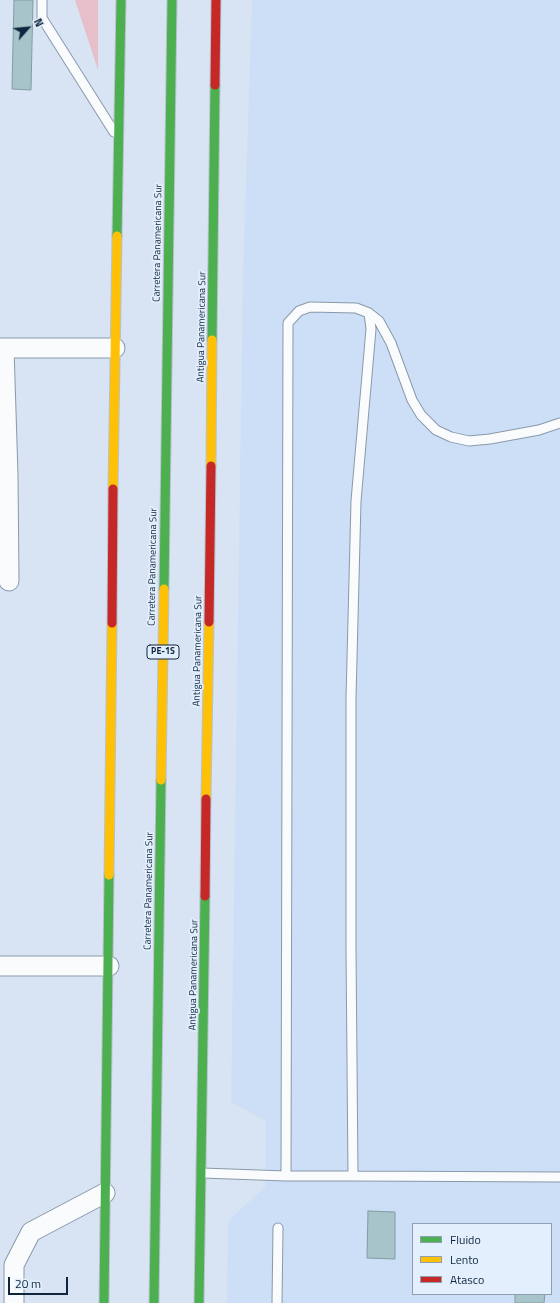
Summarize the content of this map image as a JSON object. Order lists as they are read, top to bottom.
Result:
{
  "streets": {
    "main road": ["Carretera Panamericana Sur", "Antigua Panamericana Sur", "PE-1S"]
  },
  "legend": ["Fluido", "Lento", "Atasco"],
  "scale_bar": "20 m",
  "north": "top right"
}
